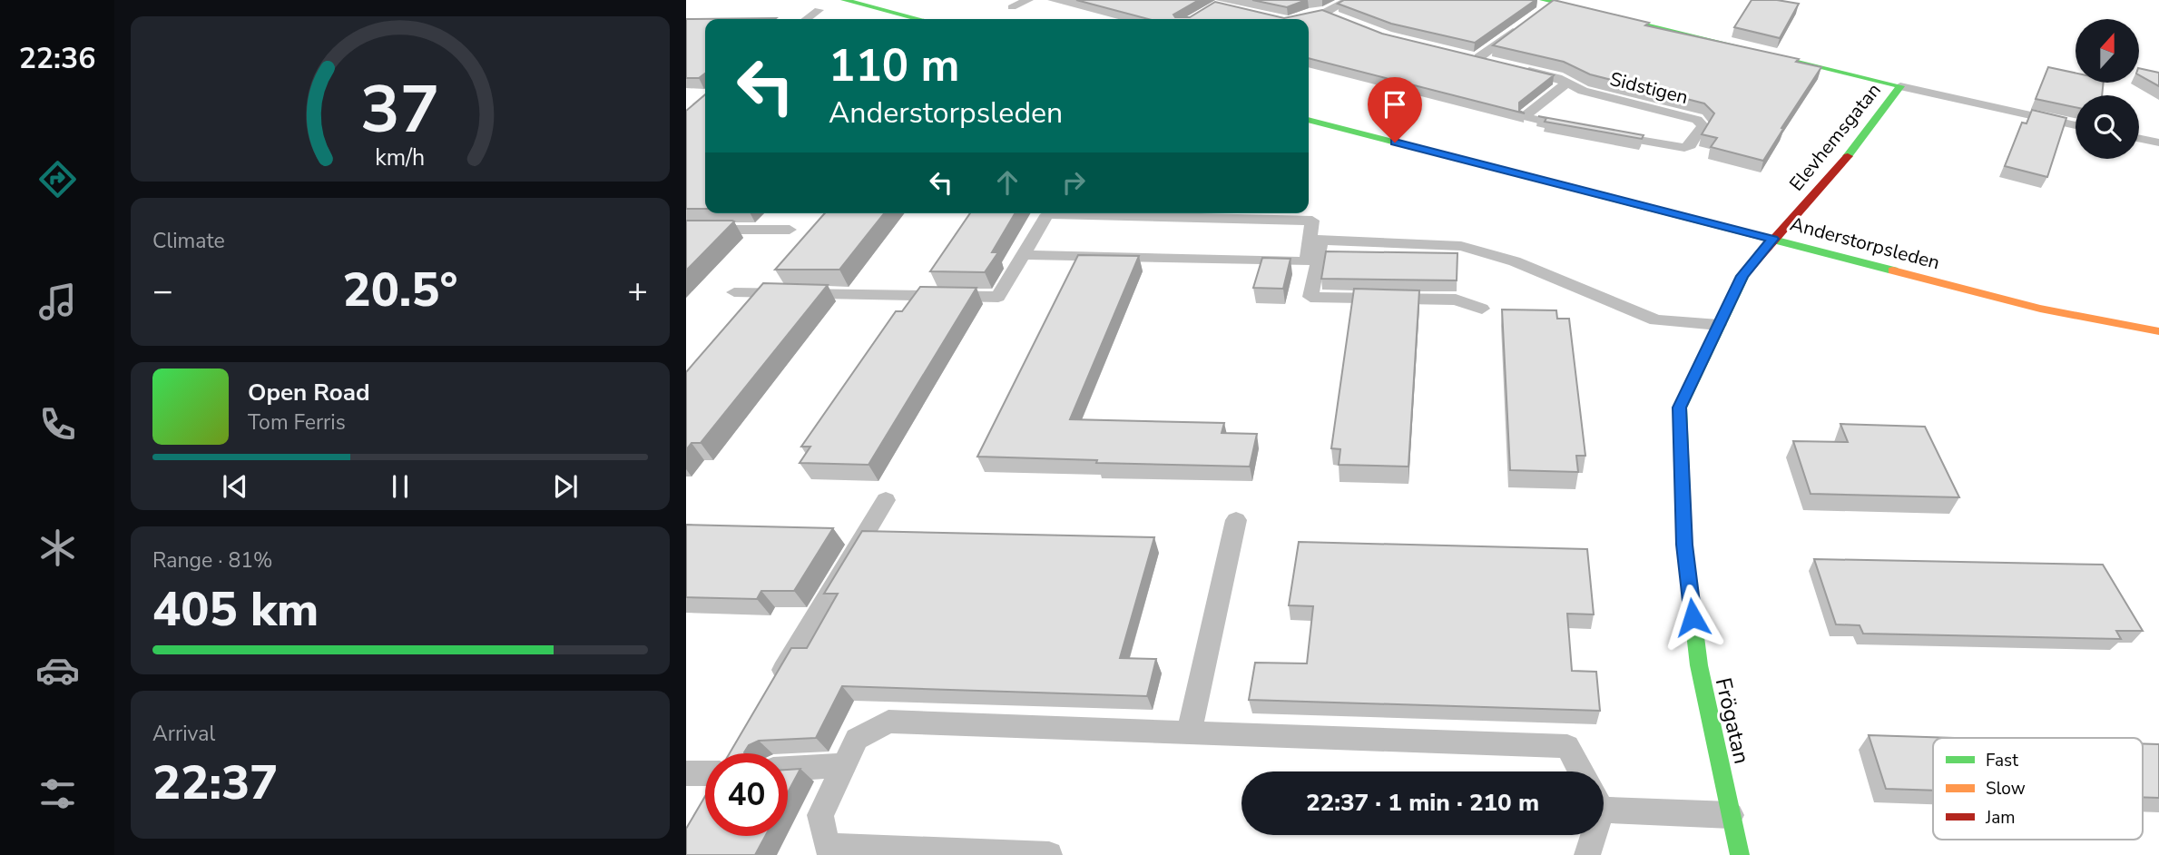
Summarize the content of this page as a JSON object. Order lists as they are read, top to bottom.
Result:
{
  "streets": {
    "street": ["Elevhemsgatan", "Anderstorpsleden", "Frögatan"],
    "lane": ["Sidstigen"]
  },
  "crossings": [
    ["Elevhemsgatan", "Anderstorpsleden"],
    ["Elevhemsgatan", "Frögatan"],
    ["Anderstorpsleden", "Frögatan"]
  ],
  "legend": ["Fast", "Slow", "Jam"],
  "north": "top",
  "page": {
    "tabs": "22:36",
    "turn": ["110 m", "Anderstorpsleden"],
    "tile": [
      "Climate",
      ["Range · 81%", "405 km"],
      ["Arrival", "22:37"]
    ],
    "heat": ["−", "20.5°", "+"],
    "song": ["Open Road", "Tom Ferris"],
    "limit": "40",
    "trip": "22:37 · 1 min · 210 m",
    "gauge": ["37", "km/h"]
  }
}
